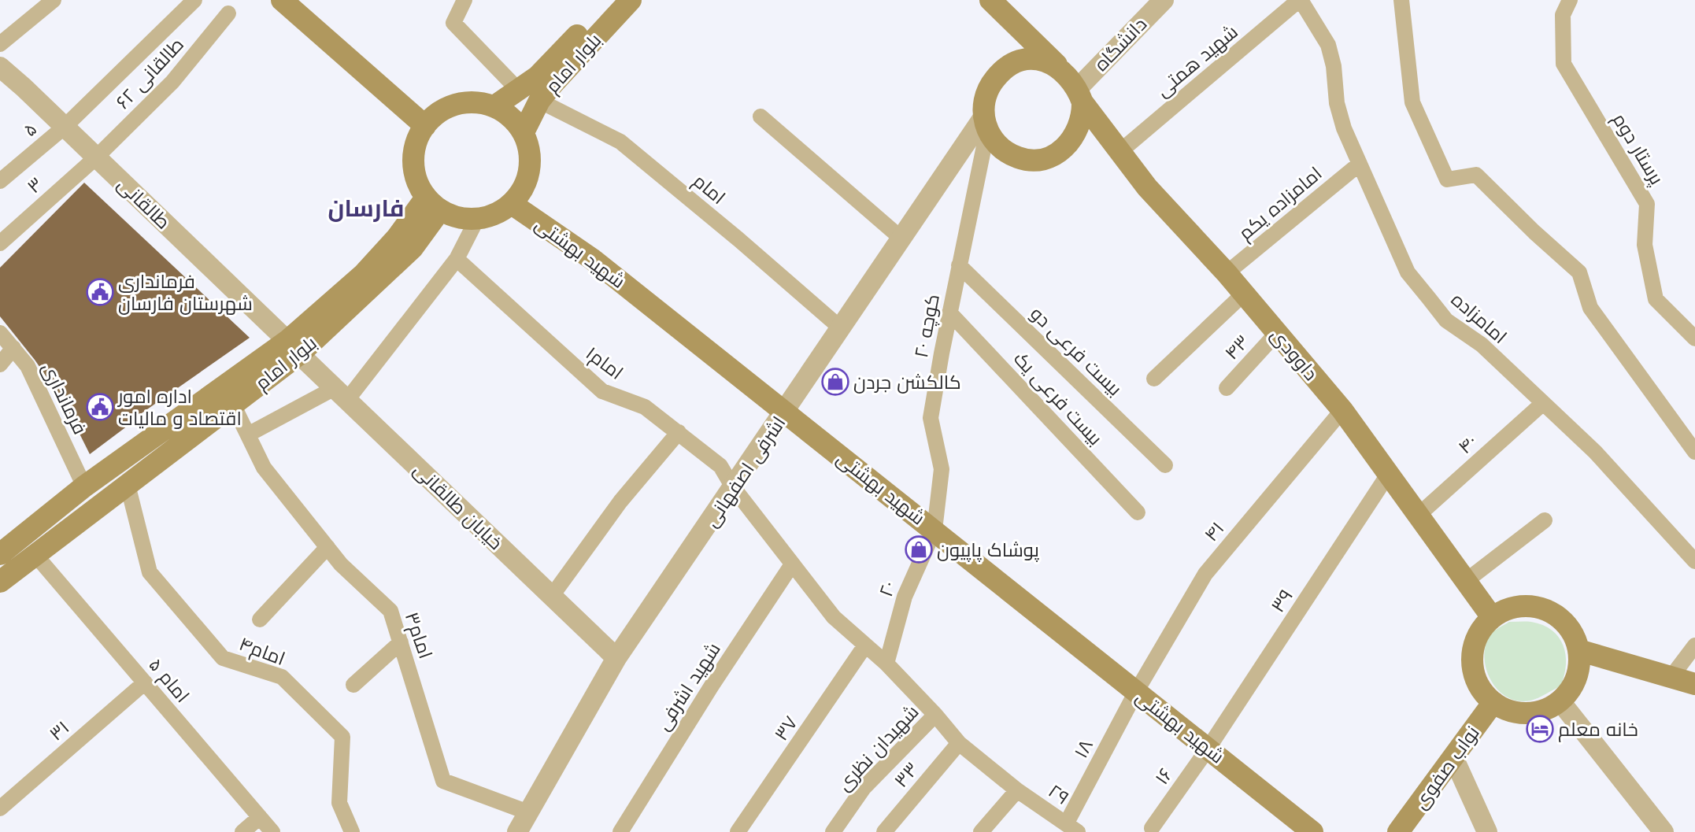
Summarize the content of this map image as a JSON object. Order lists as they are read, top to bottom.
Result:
{
  "streets": {
    "main road": [
      "بلوار امام",
      "شهید بهشتی",
      "داوودی",
      "نواب صفوی"
    ],
    "street": [
      "دانشگاه",
      "شهید همتی",
      "طالقانی ۶۲",
      "۵",
      "پرستار دوم",
      "۳",
      "امام",
      "طالقانی",
      "امامزاده یکم",
      "امامزاده",
      "کوچه ۲۰",
      "۴۳",
      "بیست فرعی دو",
      "امام۱",
      "فرمانداری",
      "بیست فرعی یک",
      "۴۰",
      "اشرفی اصفهانی",
      "خیابان طالقانی",
      "۴۱",
      "۲۰",
      "۳۹",
      "امام۳",
      "امام۴",
      "امام ۵",
      "شهید اشرفی",
      "۳۷",
      "۳۱",
      "شهیدان نظری",
      "۱۸",
      "۳۳",
      "۱۶",
      "۲۹"
    ]
  },
  "crossings": [
    ["دانشگاه", "کوچه ۲۰"],
    ["دانشگاه", "داوودی"],
    ["دانشگاه", "اشرفی اصفهانی"],
    ["شهید همتی", "امامزاده"],
    ["شهید همتی", "داوودی"],
    ["بلوار امام", "امام"],
    ["بلوار امام", "طالقانی"],
    ["بلوار امام", "شهید بهشتی"],
    ["بلوار امام", "فرمانداری"],
    ["بلوار امام", "خیابان طالقانی"],
    ["بلوار امام", "امام۳"],
    ["بلوار امام", "امام۴"],
    ["بلوار امام", "امام ۵"],
    ["طالقانی ۶۲", "۳"],
    ["طالقانی ۶۲", "طالقانی"],
    ["۵", "طالقانی"],
    ["۳", "طالقانی"],
    ["امام", "اشرفی اصفهانی"],
    ["طالقانی", "خیابان طالقانی"],
    ["امامزاده یکم", "امامزاده"],
    ["امامزاده یکم", "داوودی"],
    ["شهید بهشتی", "کوچه ۲۰"],
    ["شهید بهشتی", "اشرفی اصفهانی"],
    ["شهید بهشتی", "۴۱"],
    ["شهید بهشتی", "۲۰"],
    ["شهید بهشتی", "۳۹"],
    ["شهید بهشتی", "۱۸"],
    ["شهید بهشتی", "۱۶"],
    ["امامزاده", "۴۰"],
    ["کوچه ۲۰", "بیست فرعی دو"],
    ["کوچه ۲۰", "داوودی"],
    ["کوچه ۲۰", "بیست فرعی یک"],
    ["کوچه ۲۰", "اشرفی اصفهانی"],
    ["کوچه ۲۰", "۲۰"],
    ["۴۳", "داوودی"],
    ["داوودی", "۴۰"],
    ["داوودی", "اشرفی اصفهانی"],
    ["داوودی", "۴۱"],
    ["داوودی", "۳۹"],
    ["داوودی", "نواب صفوی"],
    ["امام۱", "اشرفی اصفهانی"],
    ["امام۱", "شهید اشرفی"],
    ["امام۱", "۳۷"],
    ["امام۱", "۲۹"],
    ["اشرفی اصفهانی", "خیابان طالقانی"],
    ["اشرفی اصفهانی", "امام۳"],
    ["۴۱", "۱۸"],
    ["۲۰", "۲۹"],
    ["۳۹", "۱۶"],
    ["امام ۵", "۳۱"],
    ["۳۷", "۲۹"],
    ["شهیدان نظری", "۲۹"],
    ["۱۸", "۲۹"],
    ["۳۳", "۲۹"]
  ],
  "districts": ["فارسان"],
  "places": {
    "public building": ["فرمانداری شهرستان فارسان", "اداره امور اقتصاد و مالیات"],
    "shop": ["کالکشن جردن", "پوشاک پاپیون"],
    "hotel": ["خانه معلم"]
  }
}
